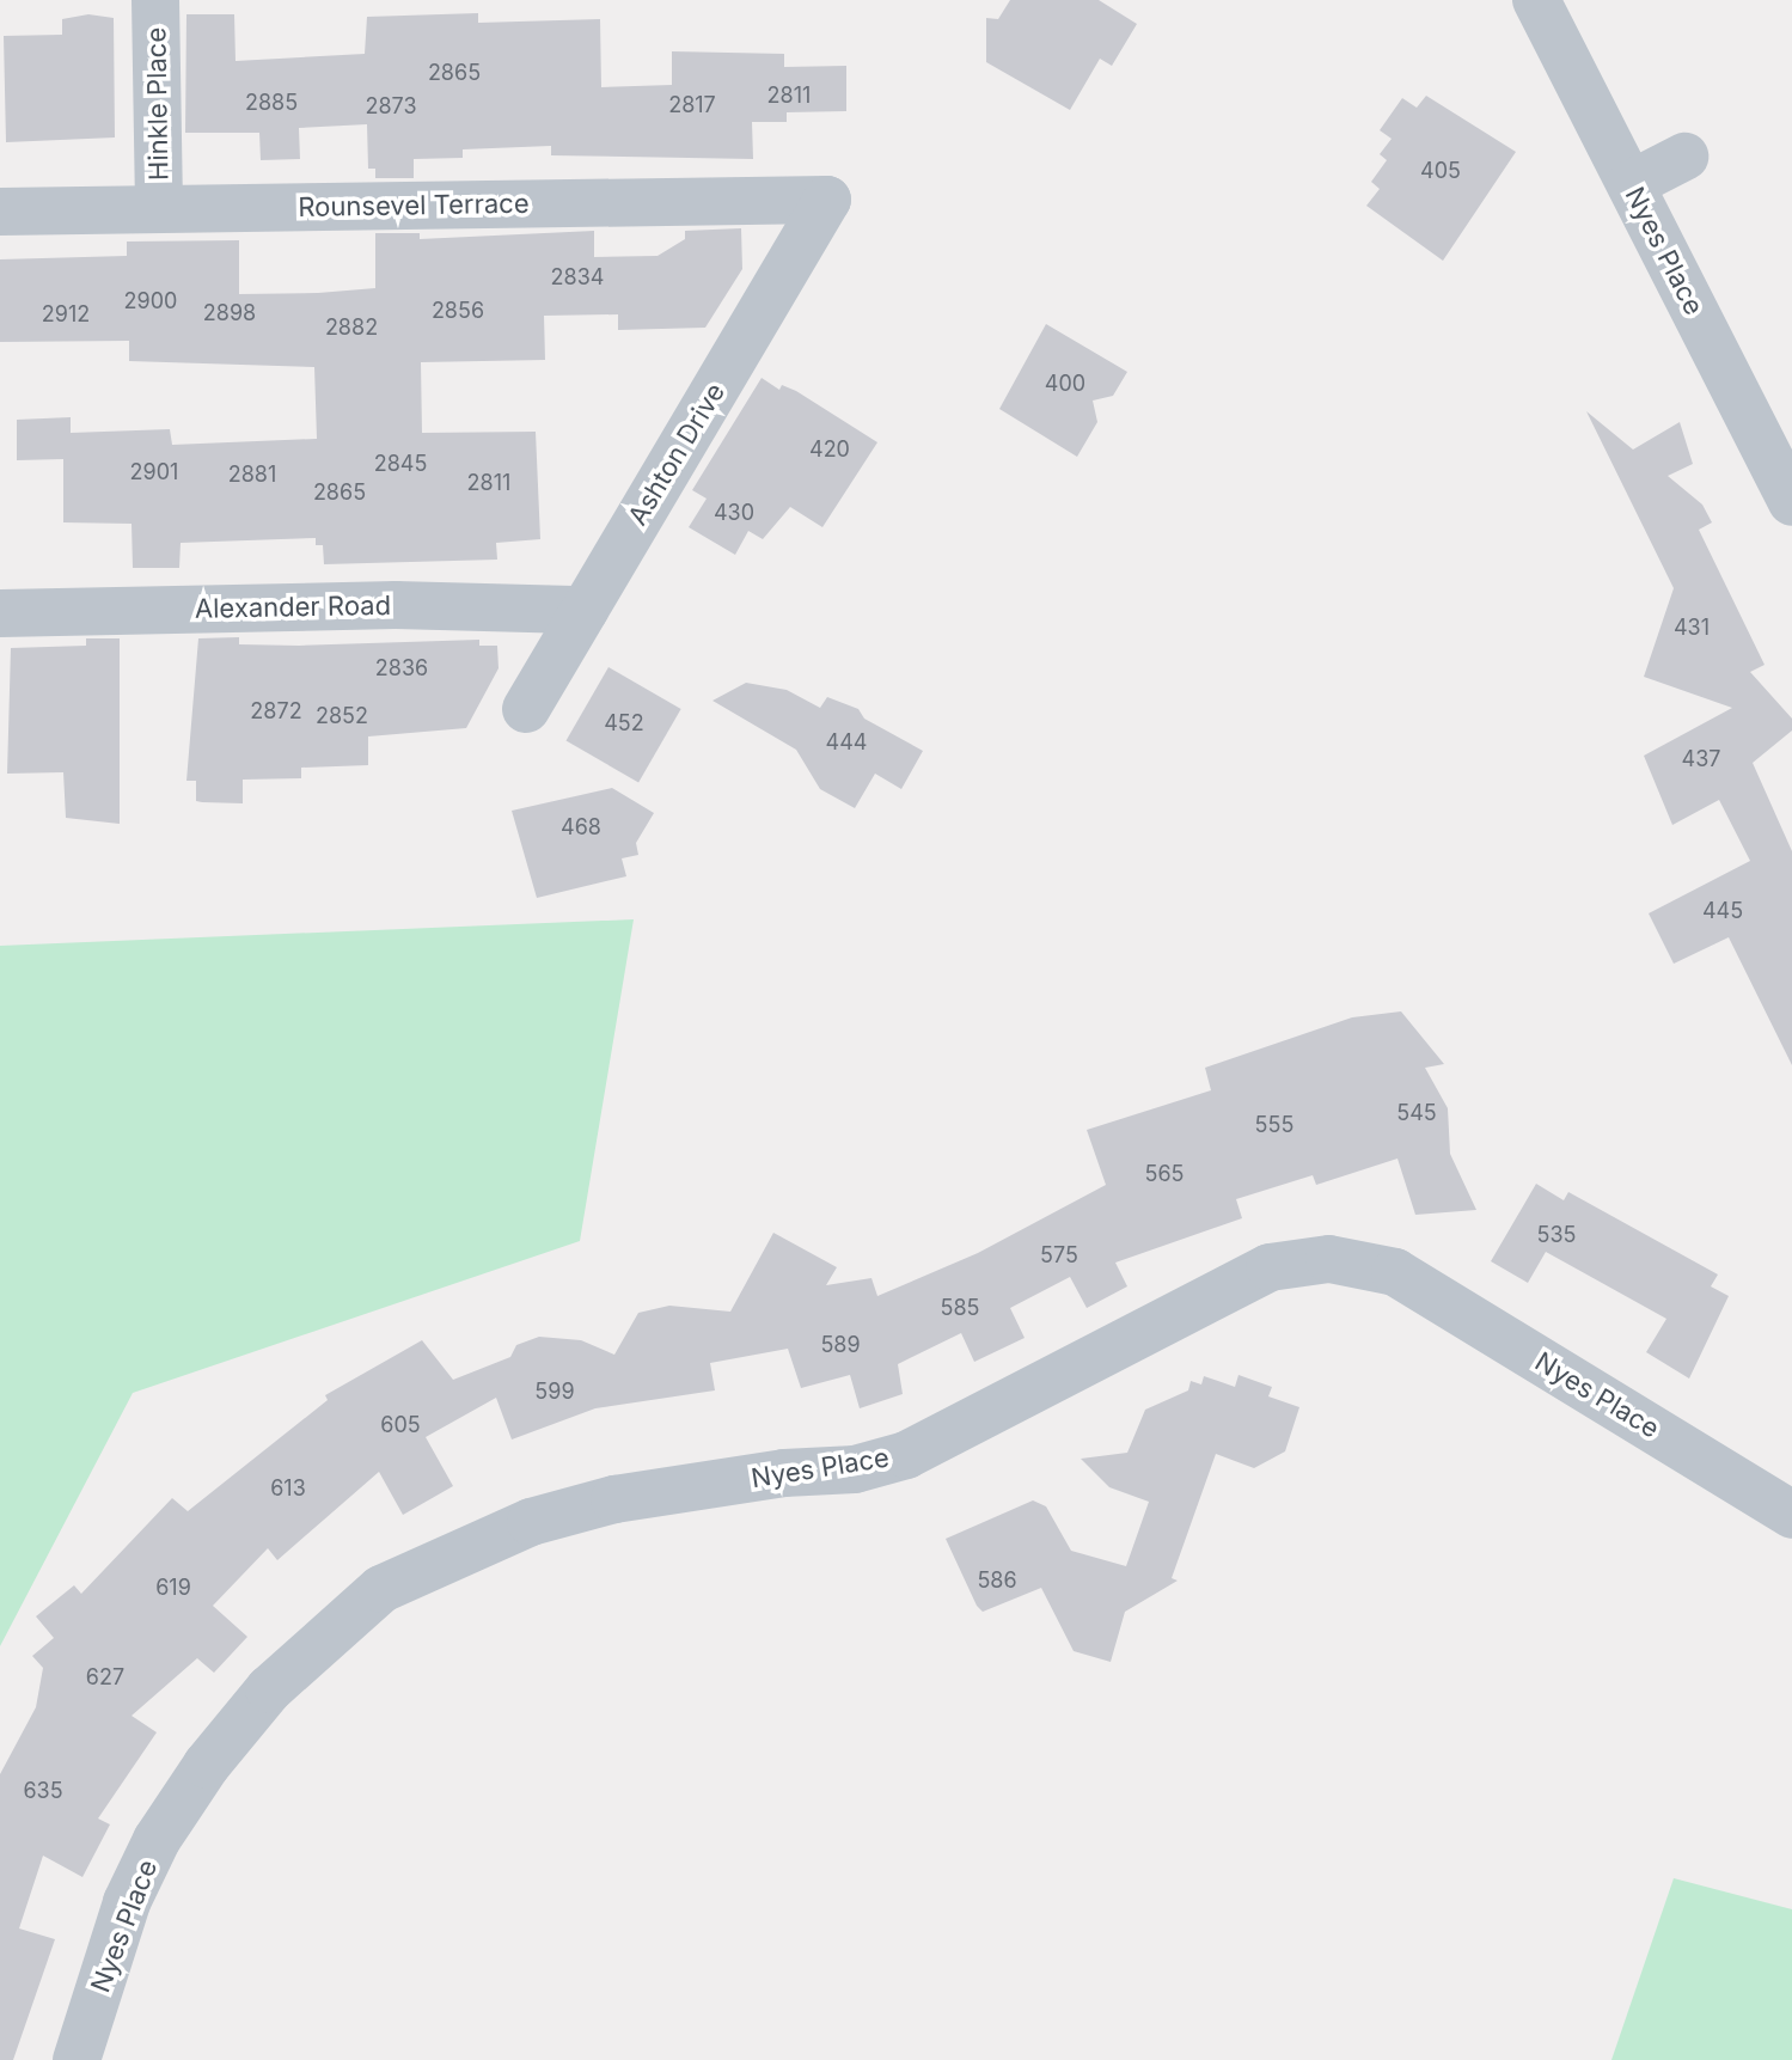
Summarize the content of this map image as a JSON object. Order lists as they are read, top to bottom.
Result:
{
  "streets": {
    "street": [
      "Hinkle Place",
      "Rounsevel Terrace",
      "Nyes Place",
      "Ashton Drive",
      "Alexander Road"
    ]
  },
  "crossings": [
    ["Hinkle Place", "Rounsevel Terrace"],
    ["Rounsevel Terrace", "Ashton Drive"],
    ["Ashton Drive", "Alexander Road"]
  ],
  "house_numbers": [
    "2865",
    "2811",
    "2885",
    "2817",
    "2873",
    "405",
    "2834",
    "2900",
    "2856",
    "2898",
    "2912",
    "2882",
    "400",
    "420",
    "2845",
    "2901",
    "2881",
    "2811",
    "2865",
    "430",
    "431",
    "2836",
    "2872",
    "2852",
    "452",
    "444",
    "437",
    "468",
    "445",
    "545",
    "555",
    "565",
    "535",
    "575",
    "585",
    "589",
    "599",
    "605",
    "613",
    "586",
    "619",
    "627",
    "635"
  ]
}
